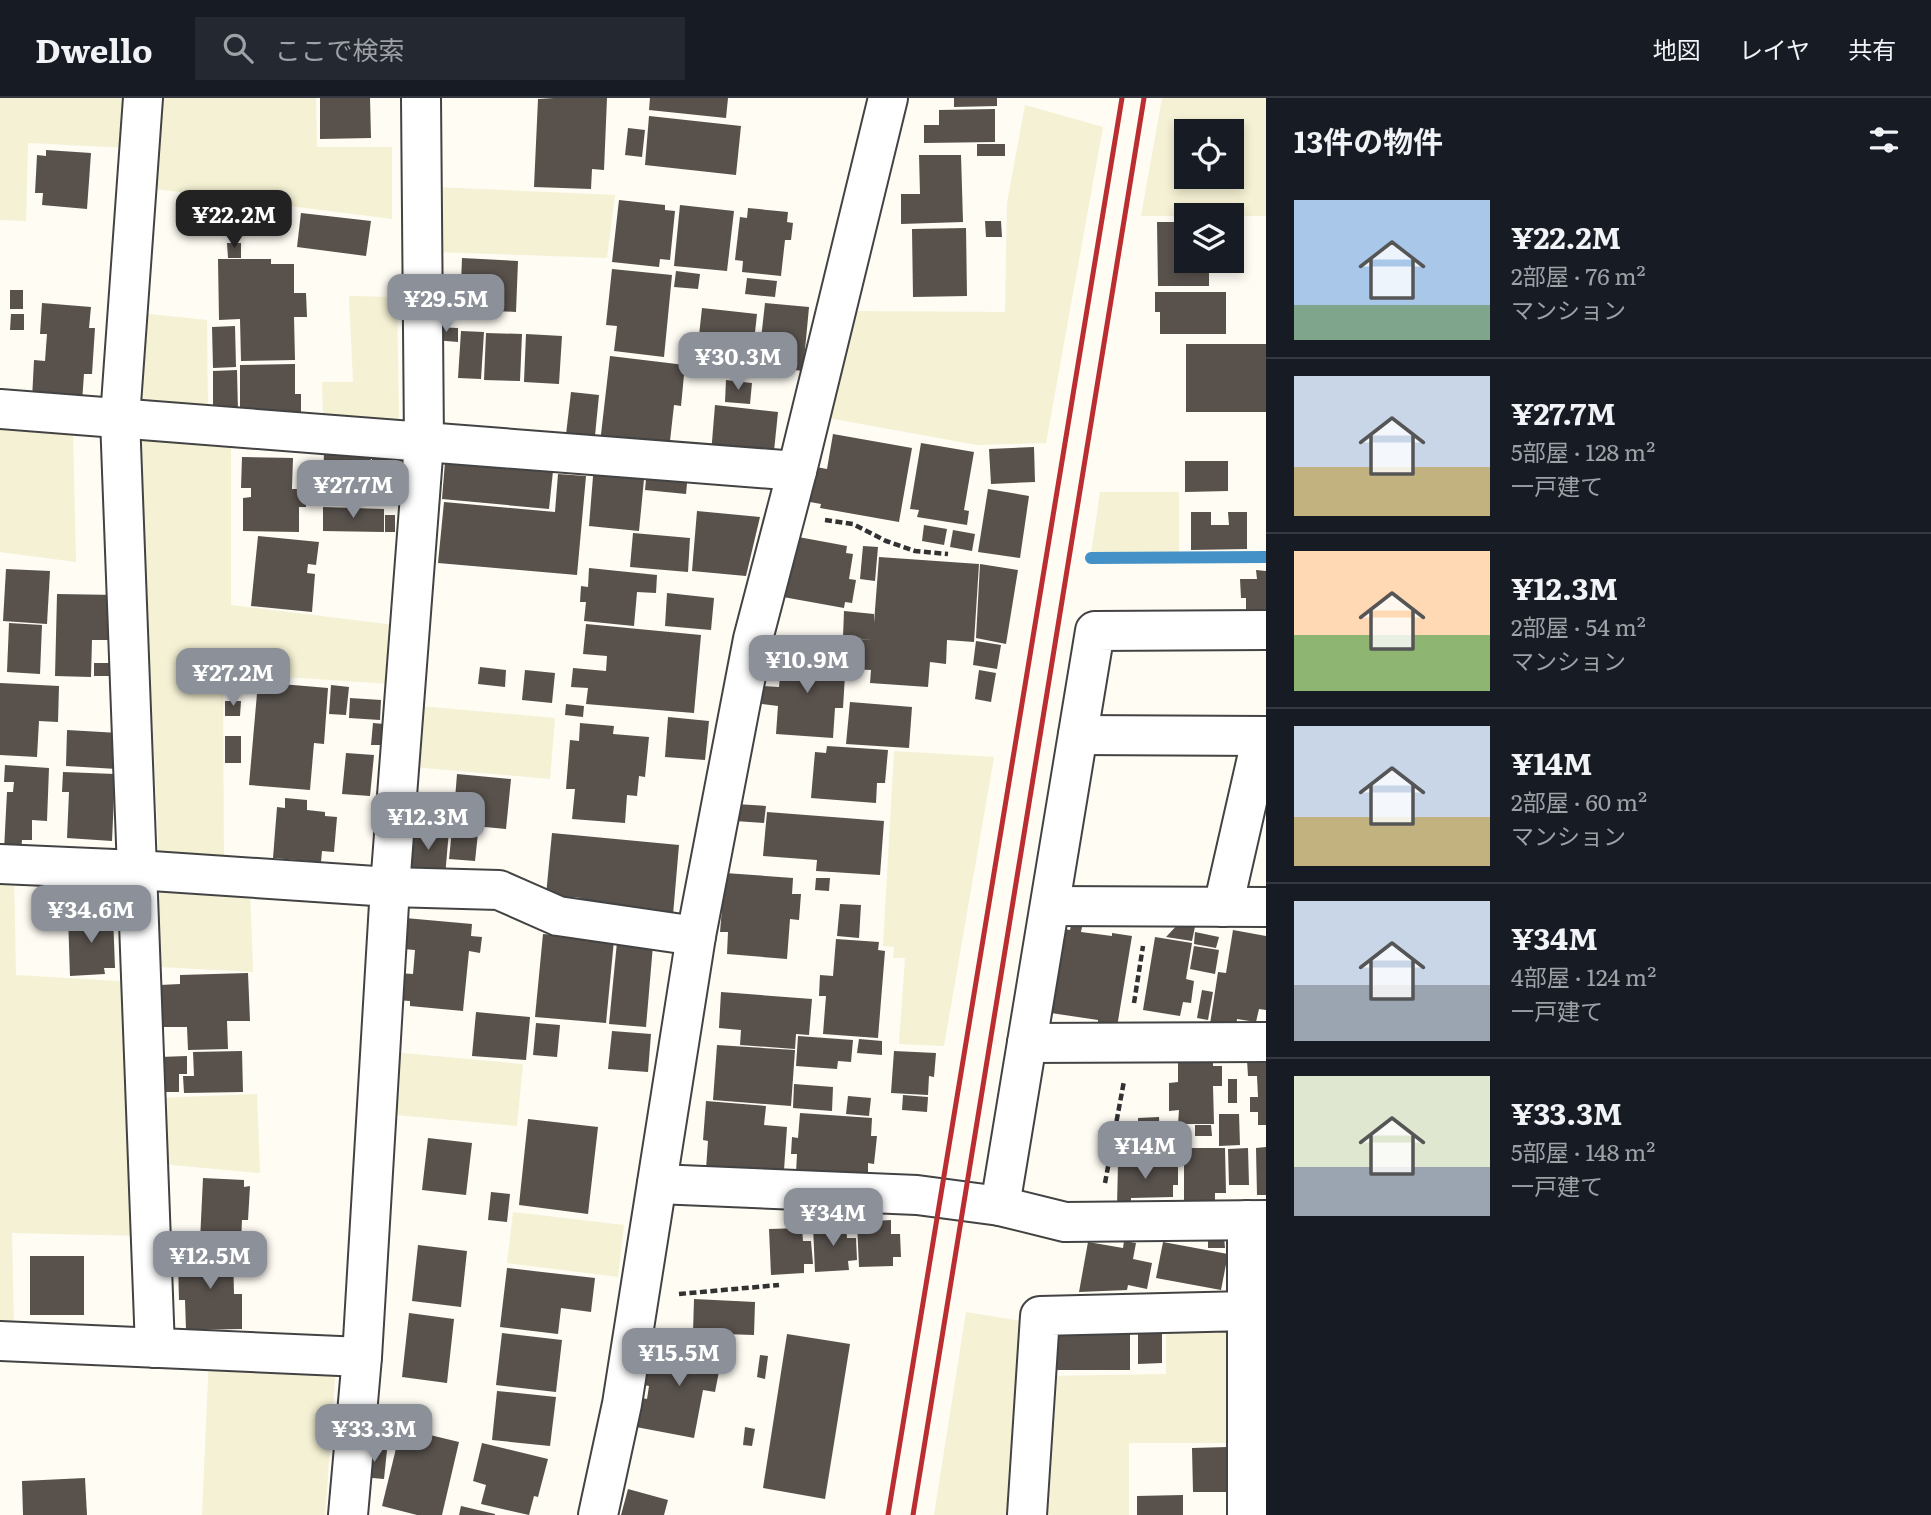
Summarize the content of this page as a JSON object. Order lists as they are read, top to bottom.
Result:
{
  "page": {
    "header": "Dwello",
    "search": "ここで検索",
    "nav": ["地図", "レイヤ", "共有"],
    "heading": "13件の物件",
    "list": [
      {
        "name": "¥22.2M",
        "note": "2部屋 · 76 m² · マンション"
      },
      {
        "name": "¥27.7M",
        "note": "5部屋 · 128 m² · 一戸建て"
      },
      {
        "name": "¥12.3M",
        "note": "2部屋 · 54 m² · マンション"
      },
      {
        "name": "¥14M",
        "note": "2部屋 · 60 m² · マンション"
      },
      {
        "name": "¥34M",
        "note": "4部屋 · 124 m² · 一戸建て"
      },
      {
        "name": "¥33.3M",
        "note": "5部屋 · 148 m² · 一戸建て"
      }
    ],
    "price": [
      "¥22.2M",
      "¥29.5M",
      "¥30.3M",
      "¥27.7M",
      "¥10.9M",
      "¥27.2M",
      "¥12.3M",
      "¥34.6M",
      "¥14M",
      "¥34M",
      "¥12.5M",
      "¥15.5M",
      "¥33.3M"
    ]
  }
}
